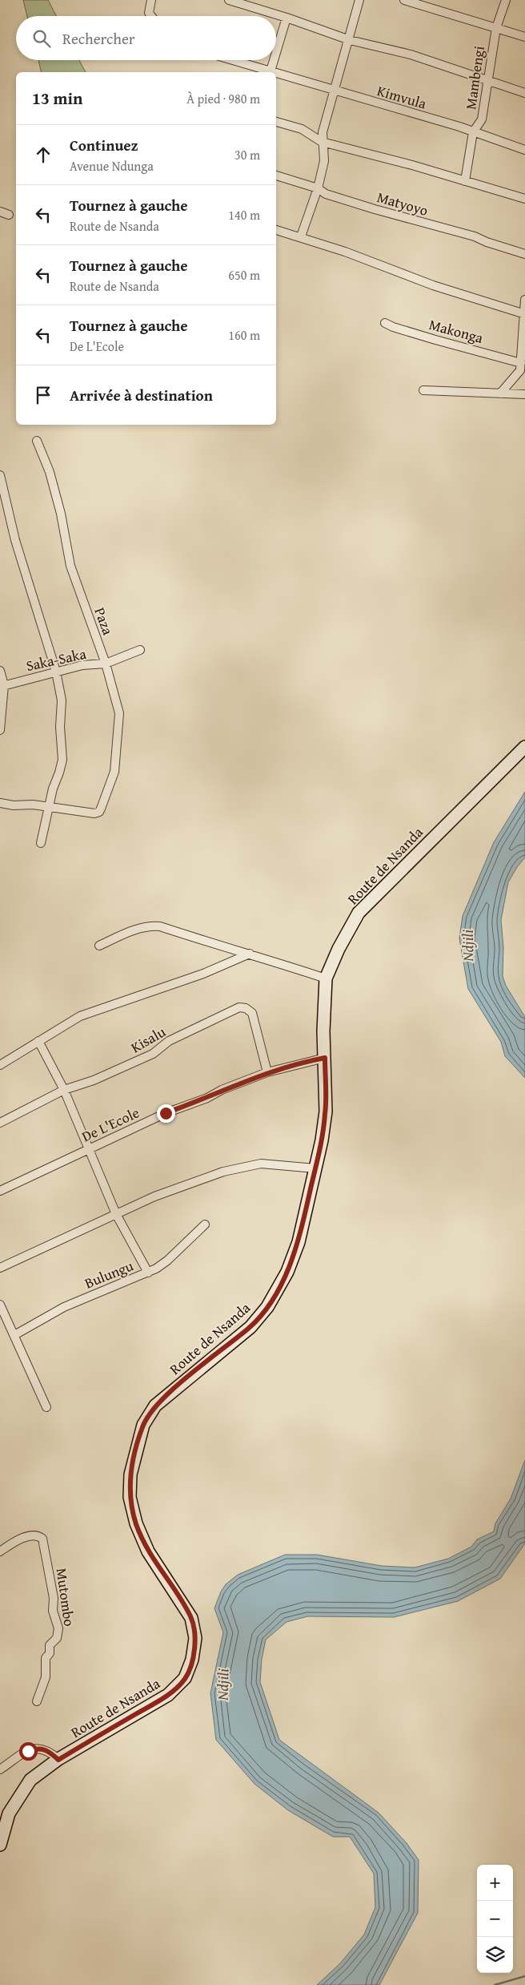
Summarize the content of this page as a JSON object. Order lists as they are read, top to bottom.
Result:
{
  "streets": {
    "street": [
      "Mambengi",
      "Kimvula",
      "Matyoyo",
      "Makonga",
      "Paza",
      "Saka-Saka",
      "Route de Nsanda",
      "Kisalu",
      "De L'Ecole",
      "Bulungu",
      "Mutombo"
    ]
  },
  "crossings": [
    ["Mambengi", "Kimvula"],
    ["Paza", "Saka-Saka"],
    ["Route de Nsanda", "De L'Ecole"],
    ["Kisalu", "De L'Ecole"]
  ],
  "water": ["Ndjili"],
  "page": {
    "search": "Rechercher",
    "heading": ["13 min", "À pied · 980 m"],
    "list": [
      ["Continuez", "Avenue Ndunga", "30 m"],
      ["Tournez à gauche", "Route de Nsanda", "140 m"],
      ["Tournez à gauche", "Route de Nsanda", "650 m"],
      ["Tournez à gauche", "De L'Ecole", "160 m"],
      "Arrivée à destination"
    ],
    "map_buttons": ["+", "−"]
  }
}
